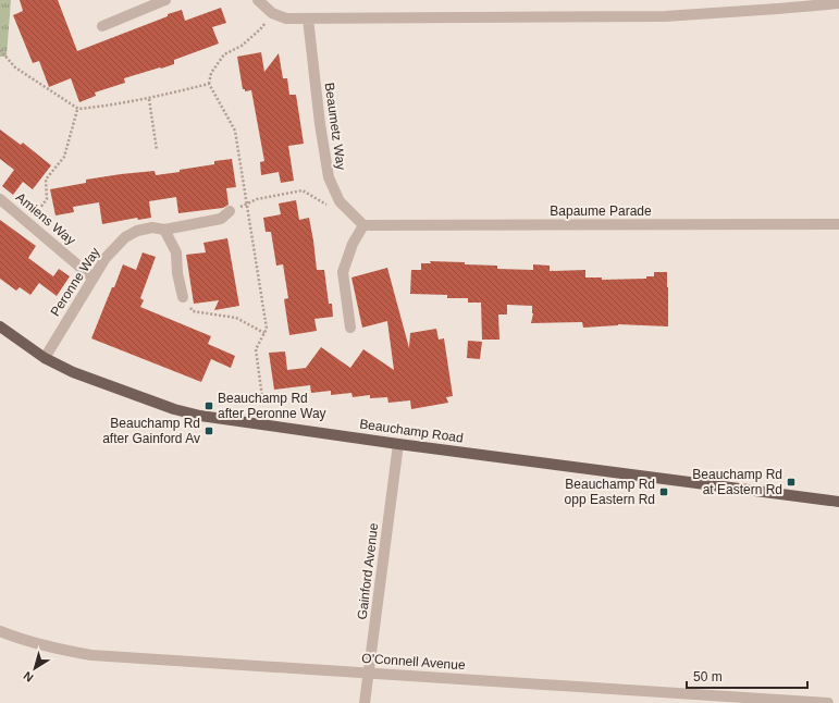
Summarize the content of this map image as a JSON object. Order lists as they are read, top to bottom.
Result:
{
  "streets": {
    "main road": ["Beauchamp Road"],
    "street": [
      "Beaumetz Way",
      "Bapaume Parade",
      "Amiens Way",
      "Peronne Way",
      "Gainford Avenue",
      "O'Connell Avenue"
    ]
  },
  "crossings": [
    ["Beaumetz Way", "Bapaume Parade"],
    ["Amiens Way", "Peronne Way"],
    ["Peronne Way", "Beauchamp Road"],
    ["Beauchamp Road", "Gainford Avenue"],
    ["Gainford Avenue", "O'Connell Avenue"]
  ],
  "places": {
    "transit": [
      "Beauchamp Rd after Peronne Way",
      "Beauchamp Rd after Gainford Av",
      "Beauchamp Rd at Eastern Rd",
      "Beauchamp Rd opp Eastern Rd"
    ]
  },
  "scale_bar": "50 m",
  "north": "bottom left"
}
